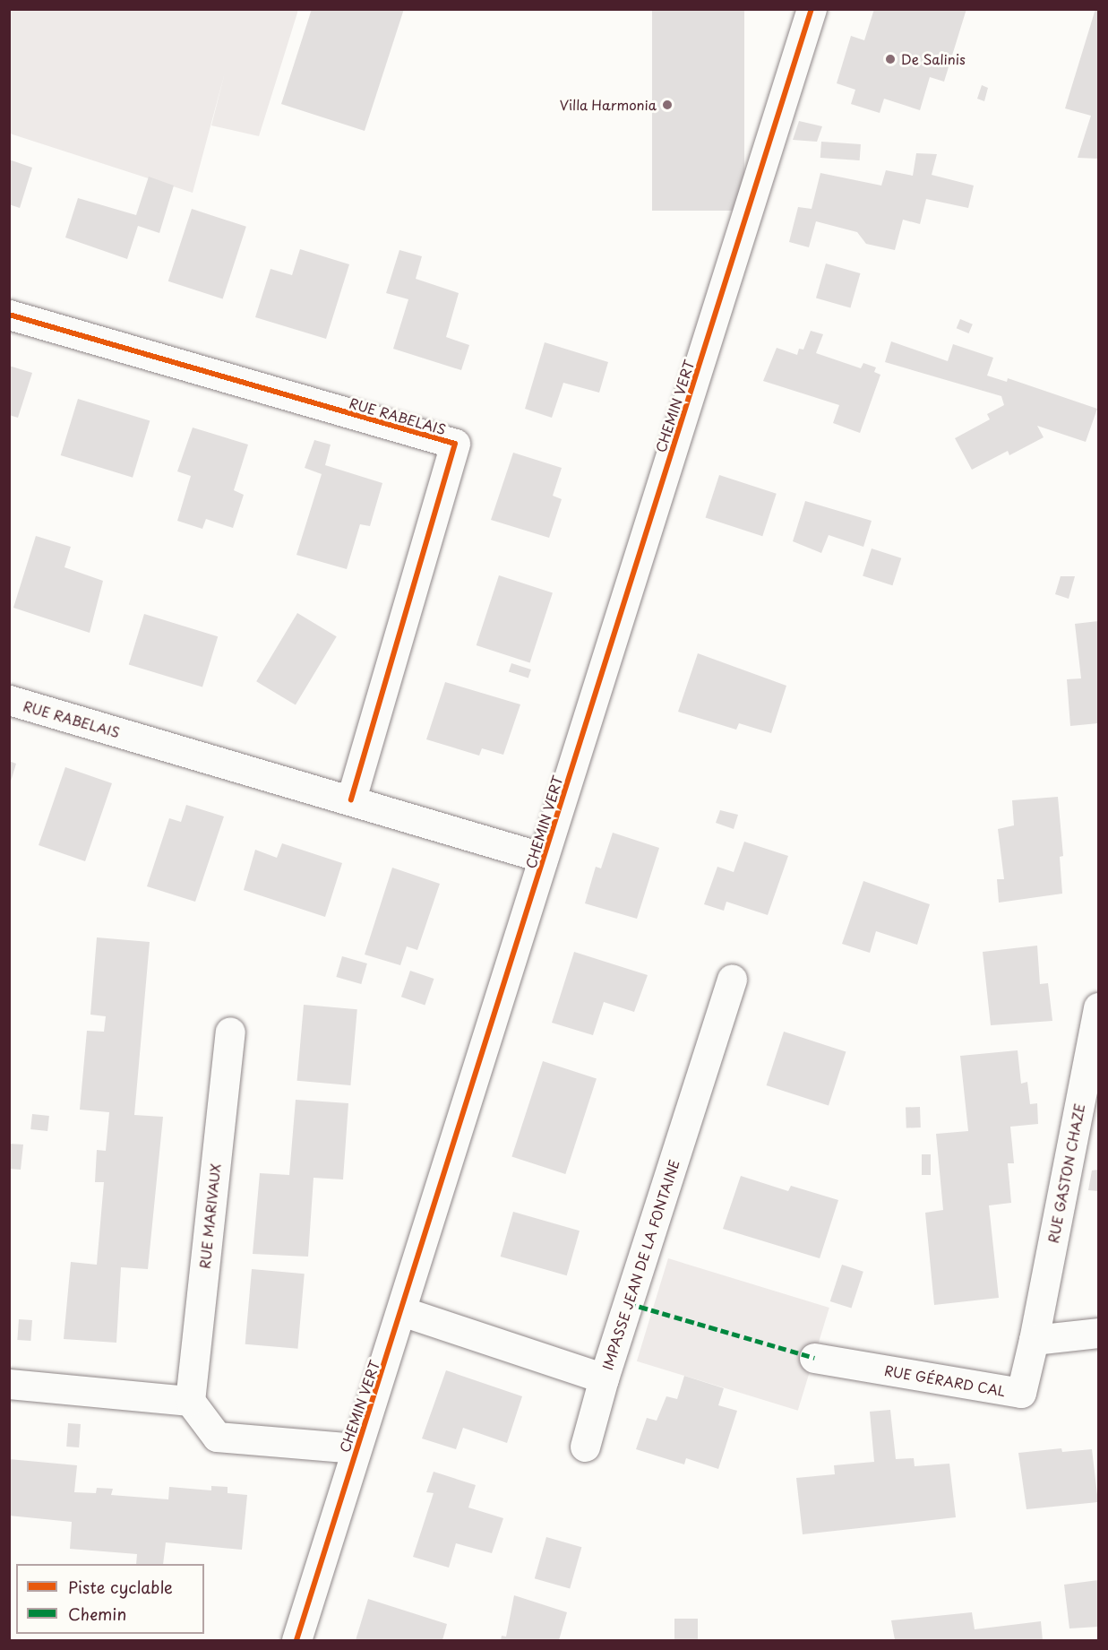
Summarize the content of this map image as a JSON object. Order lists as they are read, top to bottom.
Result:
{
  "streets": {
    "street": [
      "CHEMIN VERT",
      "RUE RABELAIS",
      "RUE GASTON CHAZE",
      "RUE MARIVAUX",
      "IMPASSE JEAN DE LA FONTAINE",
      "RUE GÉRARD CAL"
    ]
  },
  "crossings": [
    ["CHEMIN VERT", "RUE RABELAIS"],
    ["CHEMIN VERT", "IMPASSE JEAN DE LA FONTAINE"],
    ["RUE GASTON CHAZE", "RUE GÉRARD CAL"]
  ],
  "places": ["De Salinis", "Villa Harmonia"],
  "legend": ["Piste cyclable", "Chemin"]
}
